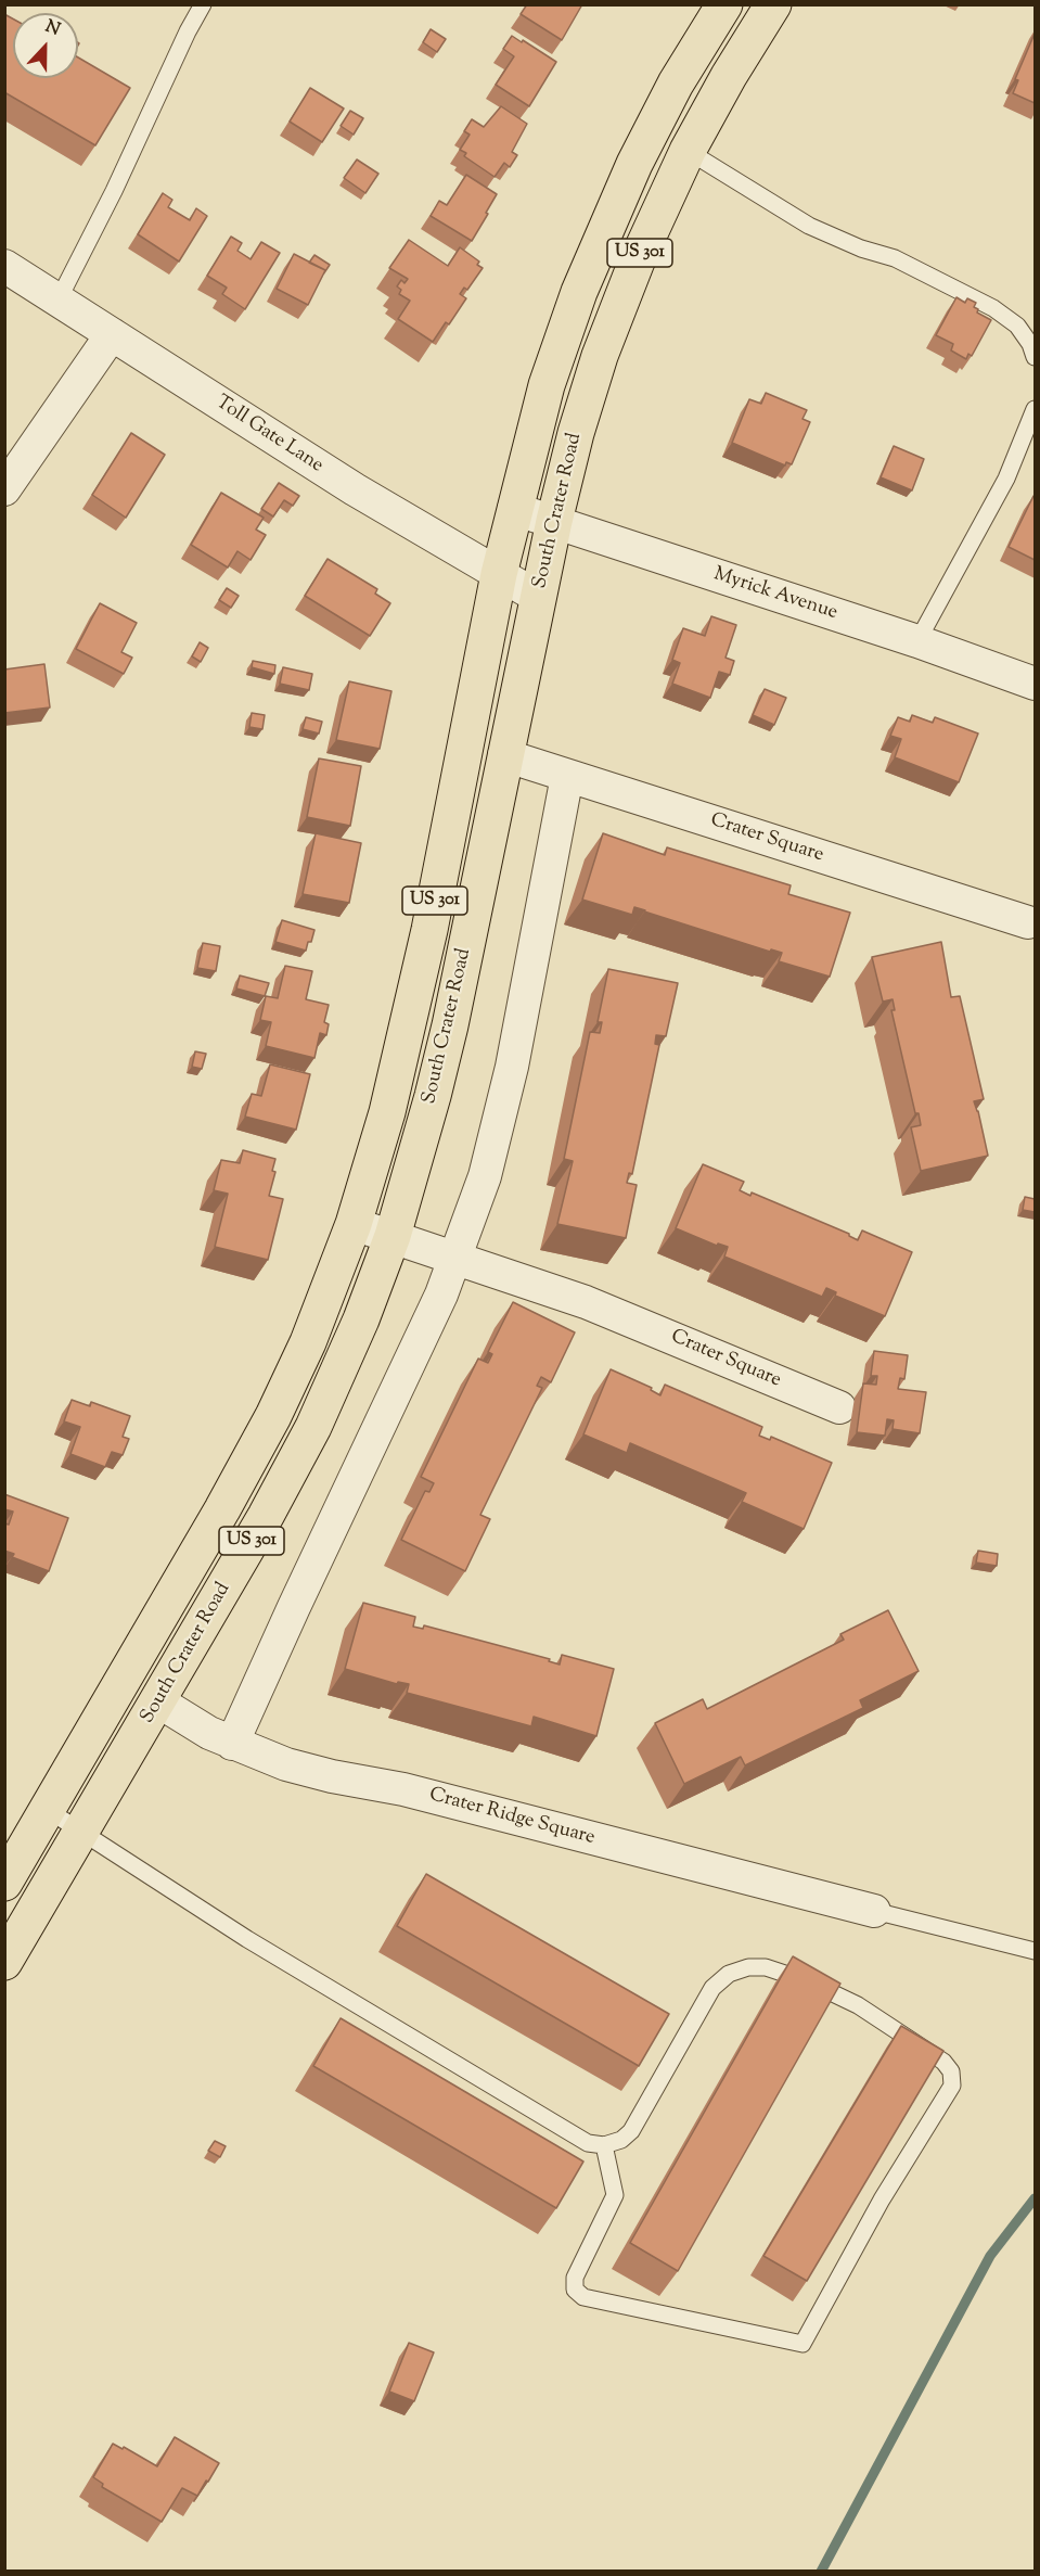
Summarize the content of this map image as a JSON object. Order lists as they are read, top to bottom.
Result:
{
  "streets": {
    "main road": ["US 301", "South Crater Road"],
    "street": [
      "Toll Gate Lane",
      "Myrick Avenue",
      "Crater Square",
      "Crater Ridge Square"
    ]
  },
  "crossings": [
    ["Toll Gate Lane", "South Crater Road"],
    ["South Crater Road", "Myrick Avenue"],
    ["South Crater Road", "Crater Square"],
    ["South Crater Road", "Crater Ridge Square"]
  ],
  "north": "top"
}
